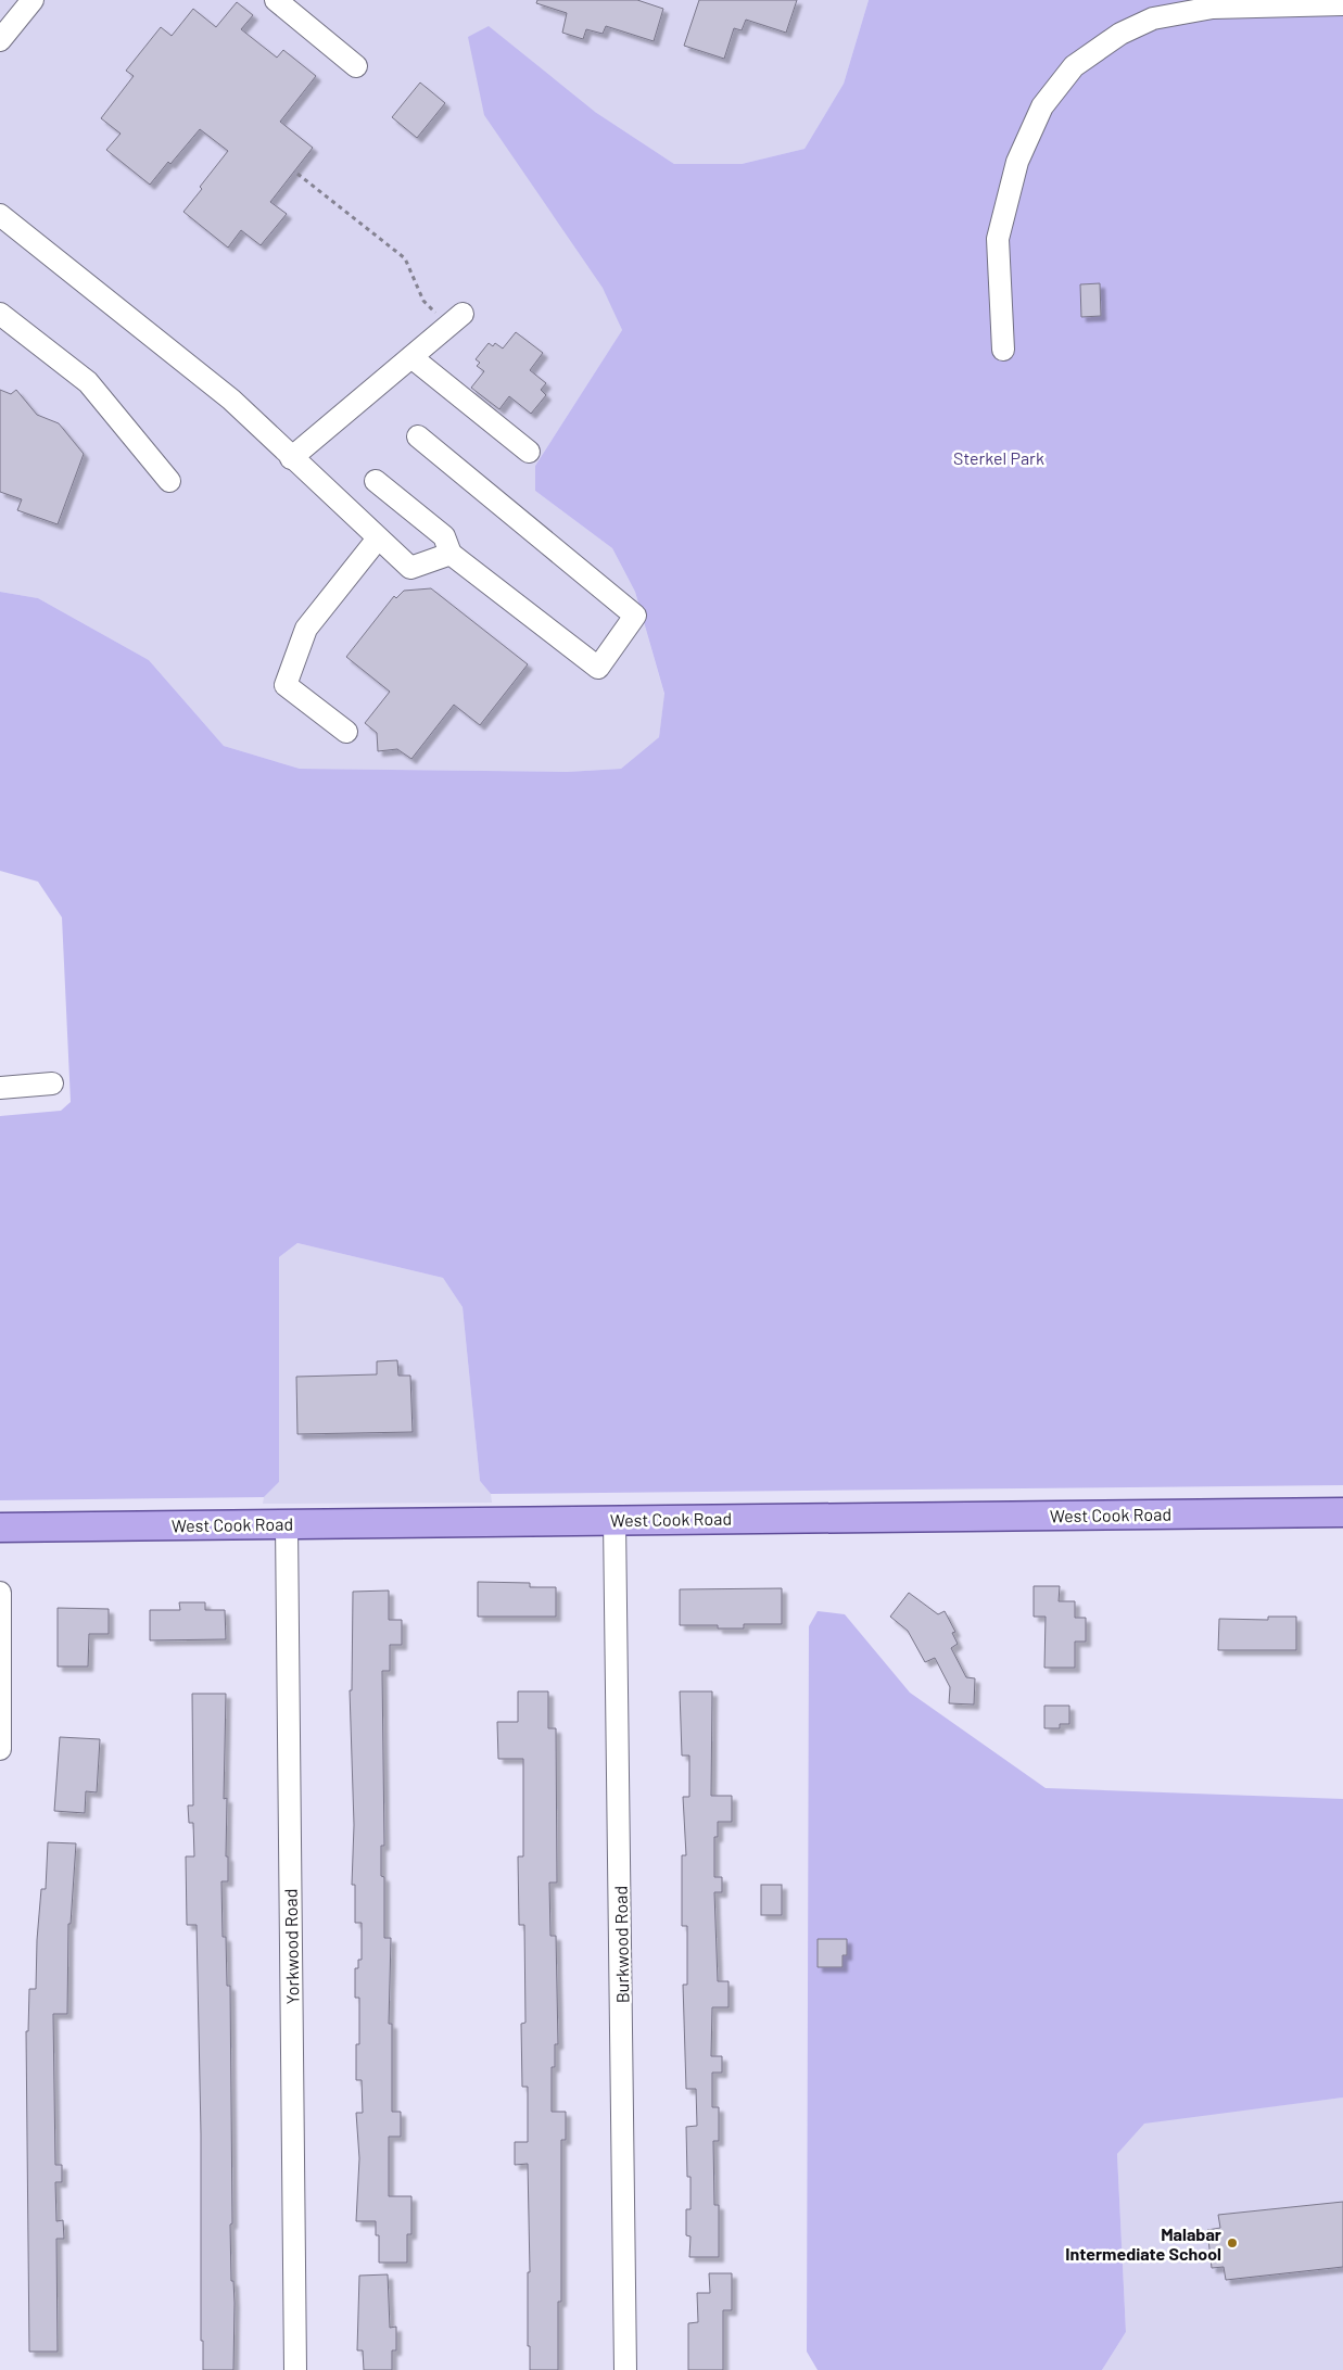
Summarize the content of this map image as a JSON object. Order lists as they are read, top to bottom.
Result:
{
  "streets": {
    "main road": ["West Cook Road"],
    "street": ["Burkwood Road", "Yorkwood Road"]
  },
  "crossings": [
    ["West Cook Road", "Burkwood Road"],
    ["West Cook Road", "Yorkwood Road"]
  ],
  "parks": ["Sterkel Park"],
  "places": ["Malabar Intermediate School"]
}
